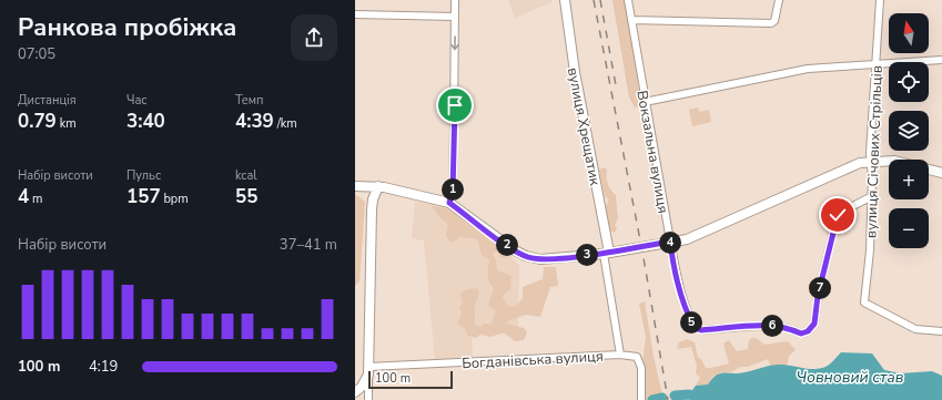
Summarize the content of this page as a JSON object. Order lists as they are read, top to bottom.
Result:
{
  "streets": {
    "street": [
      "вулиця Хрещатик",
      "Вокзальна вулиця",
      "вулиця Січових Стрільців",
      "Богданівська вулиця"
    ]
  },
  "crossings": [
    ["вулиця Хрещатик", "Богданівська вулиця"],
    ["Вокзальна вулиця", "вулиця Січових Стрільців"]
  ],
  "water": ["Човновий став"],
  "scale_bar": "100 m",
  "north": "top",
  "page": {
    "heading": ["Ранкова пробіжка", "07:05"],
    "map_buttons": ["+", "−"],
    "stats": [
      ["Дистанція", "0.79 km"],
      ["Час", "3:40"],
      ["Темп", "4:39 /km"],
      ["Набір висоти", "4 m"],
      ["Пульс", "157 bpm"],
      ["kcal", "55"]
    ],
    "pins": [
      "1",
      "4",
      "2",
      "3",
      "7",
      "5",
      "6"
    ],
    "chart": ["Набір висоти", "37–41 m"],
    "list": [
      {
        "name": "100 m",
        "note": "4:19"
      }
    ],
    "scale": "100 m"
  }
}
